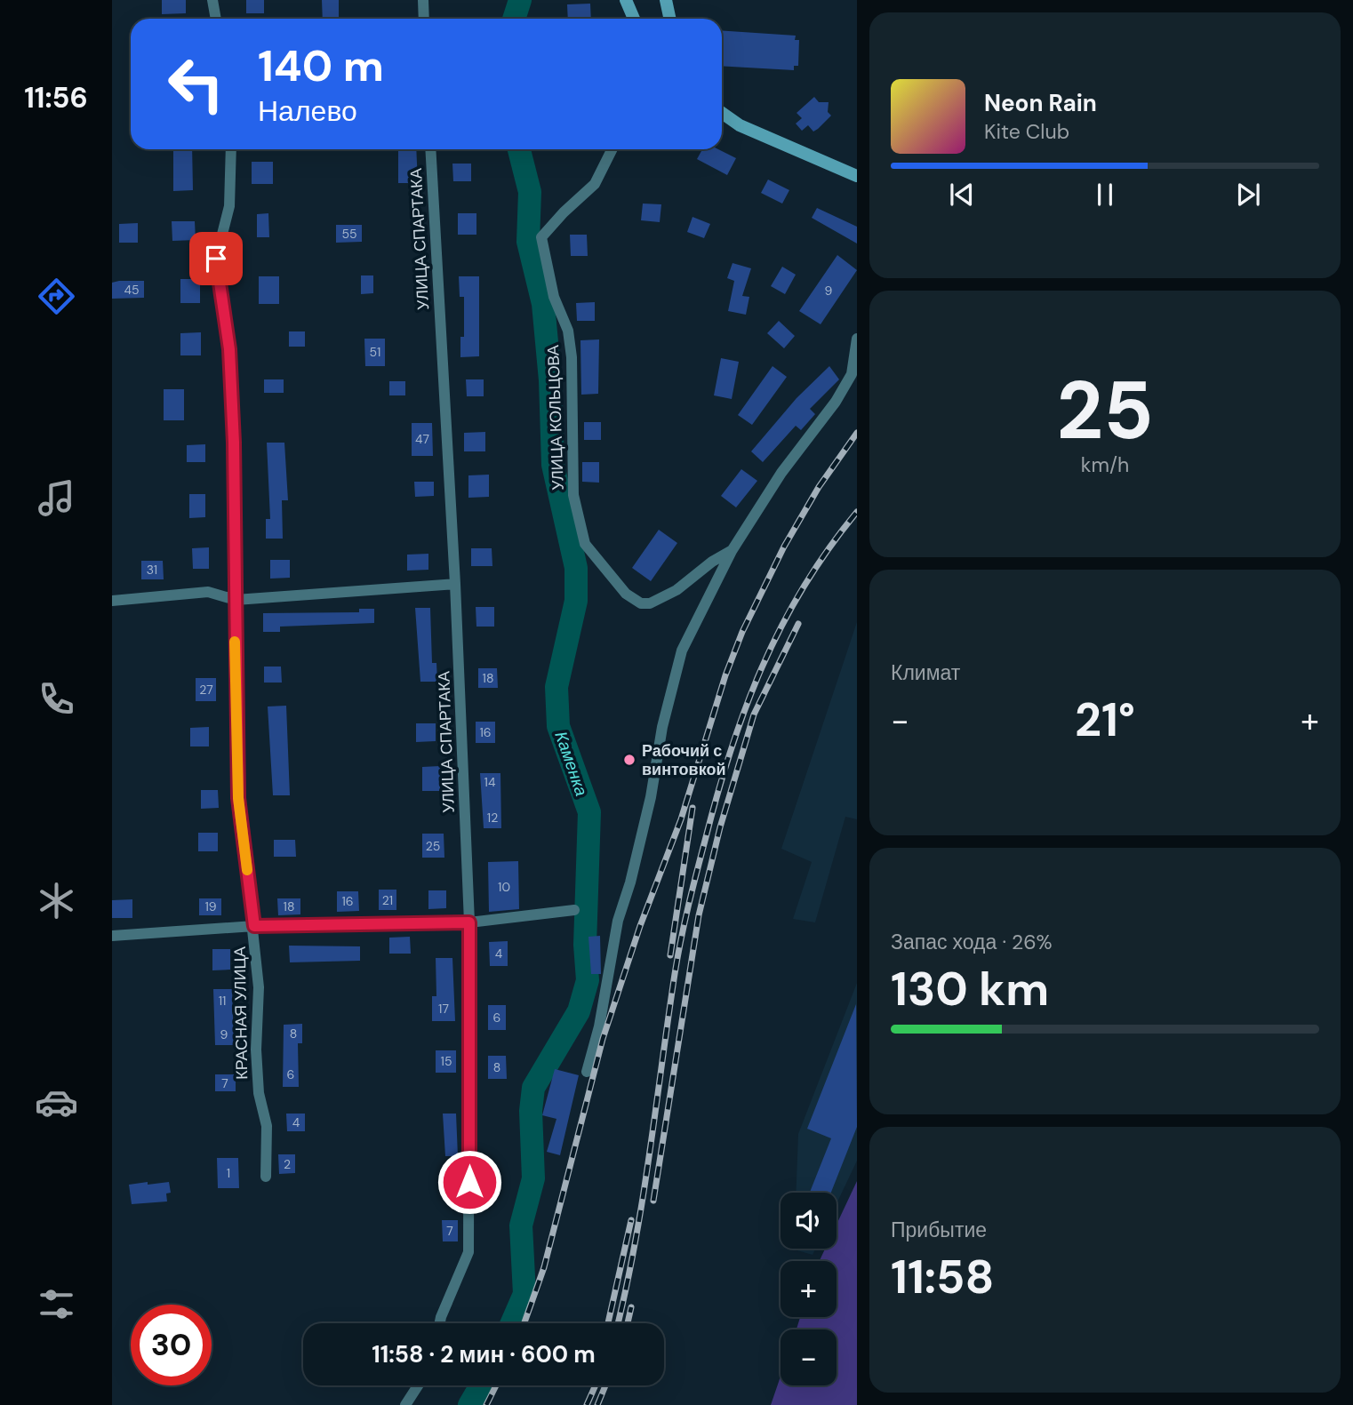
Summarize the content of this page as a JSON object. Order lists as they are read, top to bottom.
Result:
{
  "streets": {
    "street": ["УЛИЦА СПАРТАКА", "УЛИЦА КОЛЬЦОВА", "КРАСНАЯ УЛИЦА"]
  },
  "water": ["Каменка"],
  "places": ["Рабочий с винтовкой"],
  "house_numbers": [
    "55",
    "45",
    "9",
    "51",
    "47",
    "31",
    "18",
    "27",
    "16",
    "14",
    "12",
    "25",
    "10",
    "21",
    "16",
    "19",
    "18",
    "4",
    "11",
    "17",
    "6",
    "8",
    "9",
    "15",
    "8",
    "6",
    "7",
    "4",
    "2",
    "1",
    "7"
  ],
  "page": {
    "tabs": "11:56",
    "turn": ["140 m", "Налево"],
    "song": ["Neon Rain", "Kite Club"],
    "tile": [
      ["25", "km/h"],
      "Климат",
      ["Запас хода · 26%", "130 km"],
      ["Прибытие", "11:58"]
    ],
    "heat": ["−", "21°", "+"],
    "map_buttons": ["+", "−"],
    "limit": "30",
    "trip": "11:58 · 2 мин · 600 m"
  }
}
